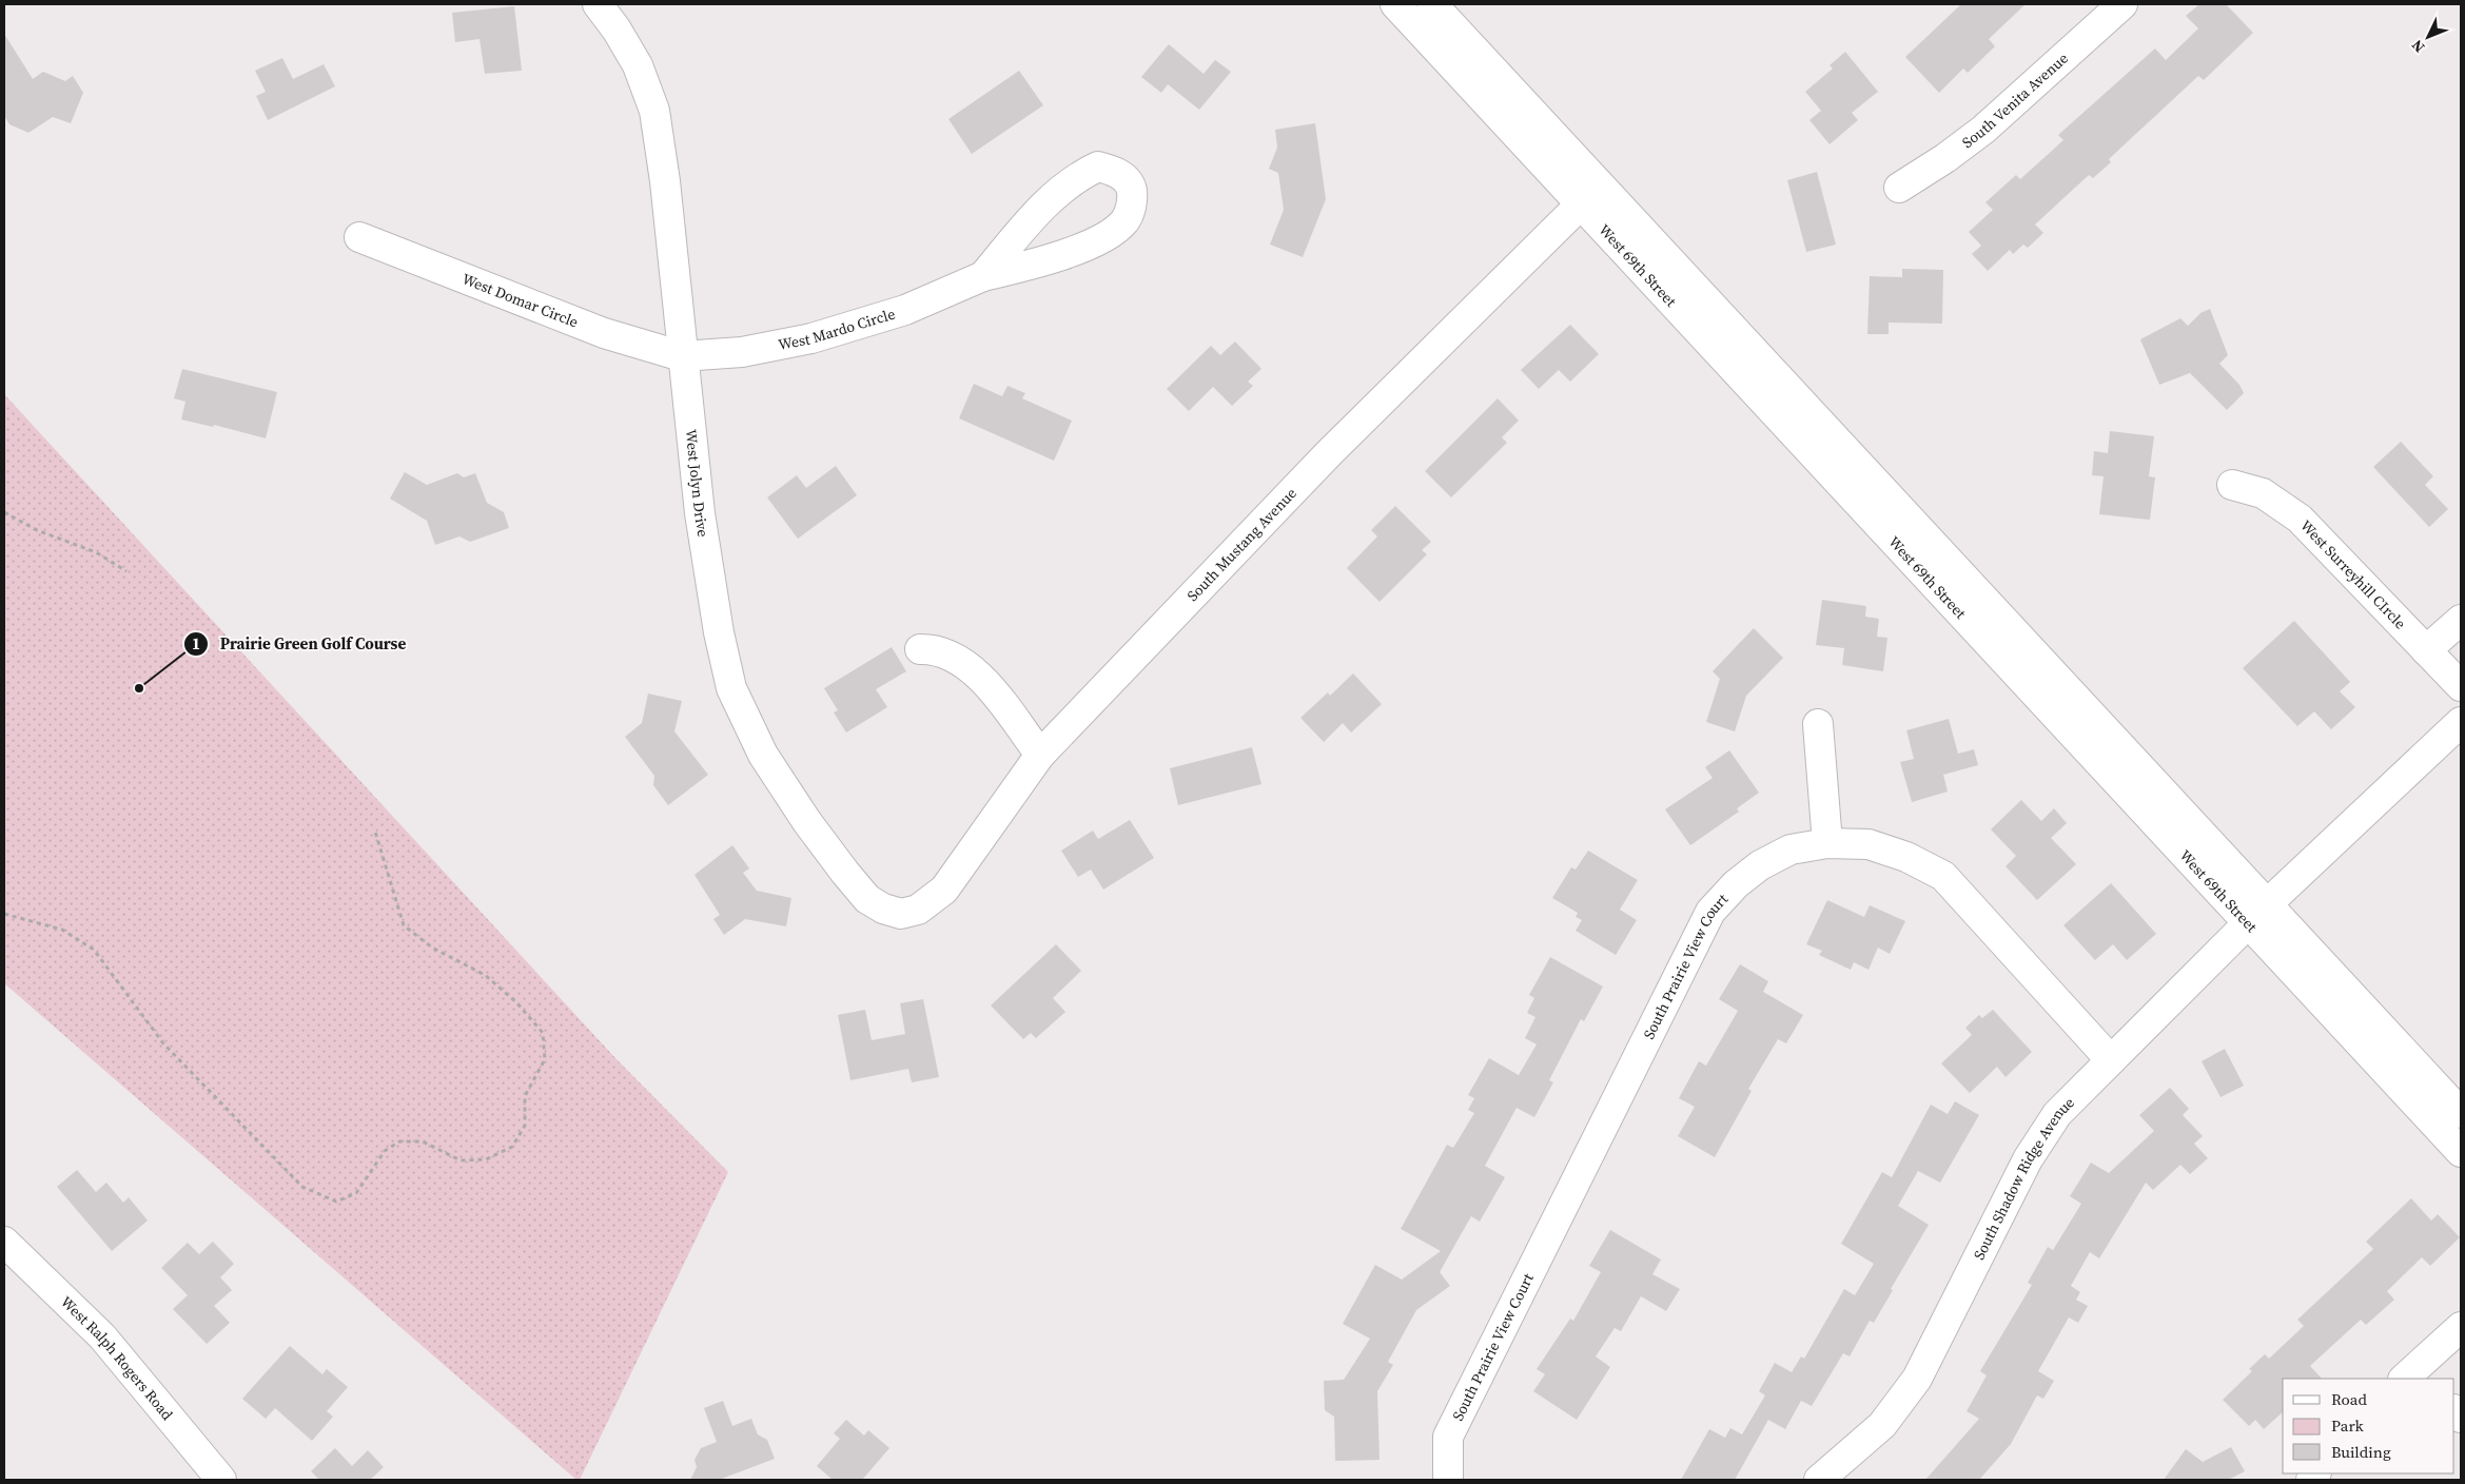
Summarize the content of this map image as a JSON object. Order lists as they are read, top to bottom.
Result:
{
  "streets": {
    "street": [
      "South Venita Avenue",
      "West 69th Street",
      "West Domar Circle",
      "West Mardo Circle",
      "West Jolyn Drive",
      "South Mustang Avenue",
      "West Surreyhill CIrcle",
      "South Prairie View Court",
      "South Shadow Ridge Avenue",
      "West Ralph Rogers Road"
    ]
  },
  "crossings": [
    ["West 69th Street", "South Mustang Avenue"],
    ["West 69th Street", "South Shadow Ridge Avenue"],
    ["West Domar Circle", "West Mardo Circle"],
    ["West Domar Circle", "West Jolyn Drive"],
    ["West Mardo Circle", "West Jolyn Drive"],
    ["West Jolyn Drive", "South Mustang Avenue"],
    ["South Prairie View Court", "South Shadow Ridge Avenue"]
  ],
  "places": ["Prairie Green Golf Course"],
  "legend": ["Road", "Park", "Building"],
  "north": "bottom left"
}
